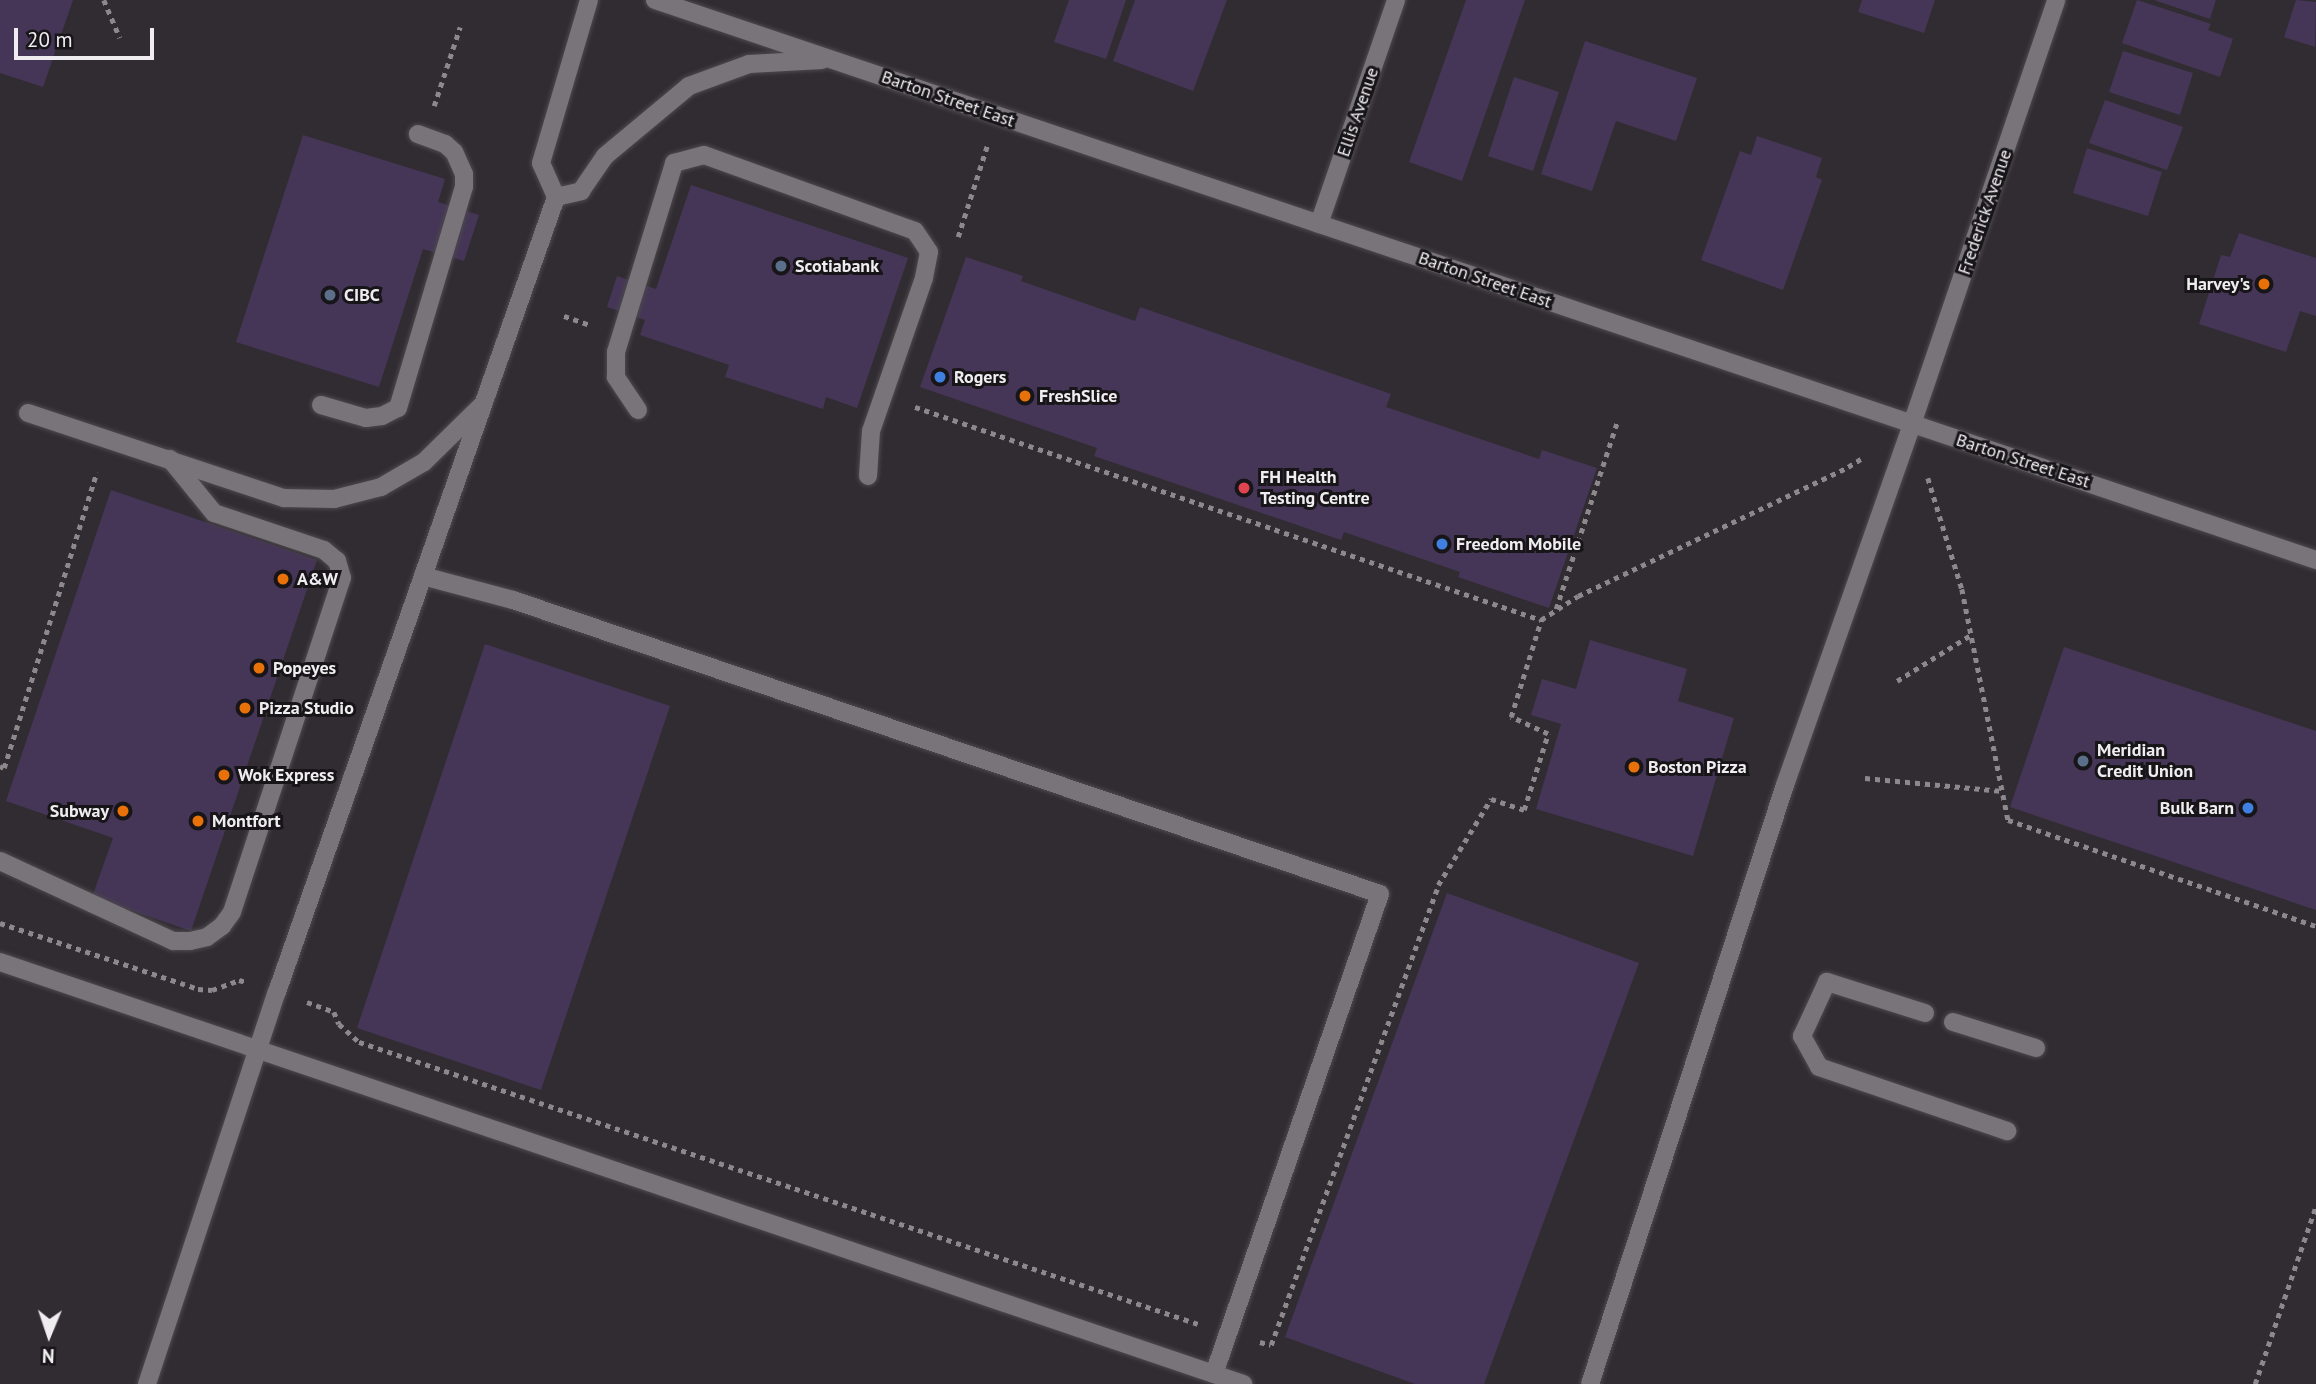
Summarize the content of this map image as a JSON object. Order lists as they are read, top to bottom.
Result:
{
  "streets": {
    "main road": ["Barton Street East", "Ellis Avenue", "Frederick Avenue"]
  },
  "crossings": [
    ["Barton Street East", "Ellis Avenue"],
    ["Barton Street East", "Frederick Avenue"]
  ],
  "places": [
    "Scotiabank",
    "Harvey's",
    "CIBC",
    "Rogers",
    "FreshSlice",
    "FH Health Testing Centre",
    "Freedom Mobile",
    "A&W",
    "Popeyes",
    "Pizza Studio",
    "Meridian Credit Union",
    "Boston Pizza",
    "Wok Express",
    "Bulk Barn",
    "Subway",
    "Montfort"
  ],
  "scale_bar": "20 m",
  "north": "bottom"
}
